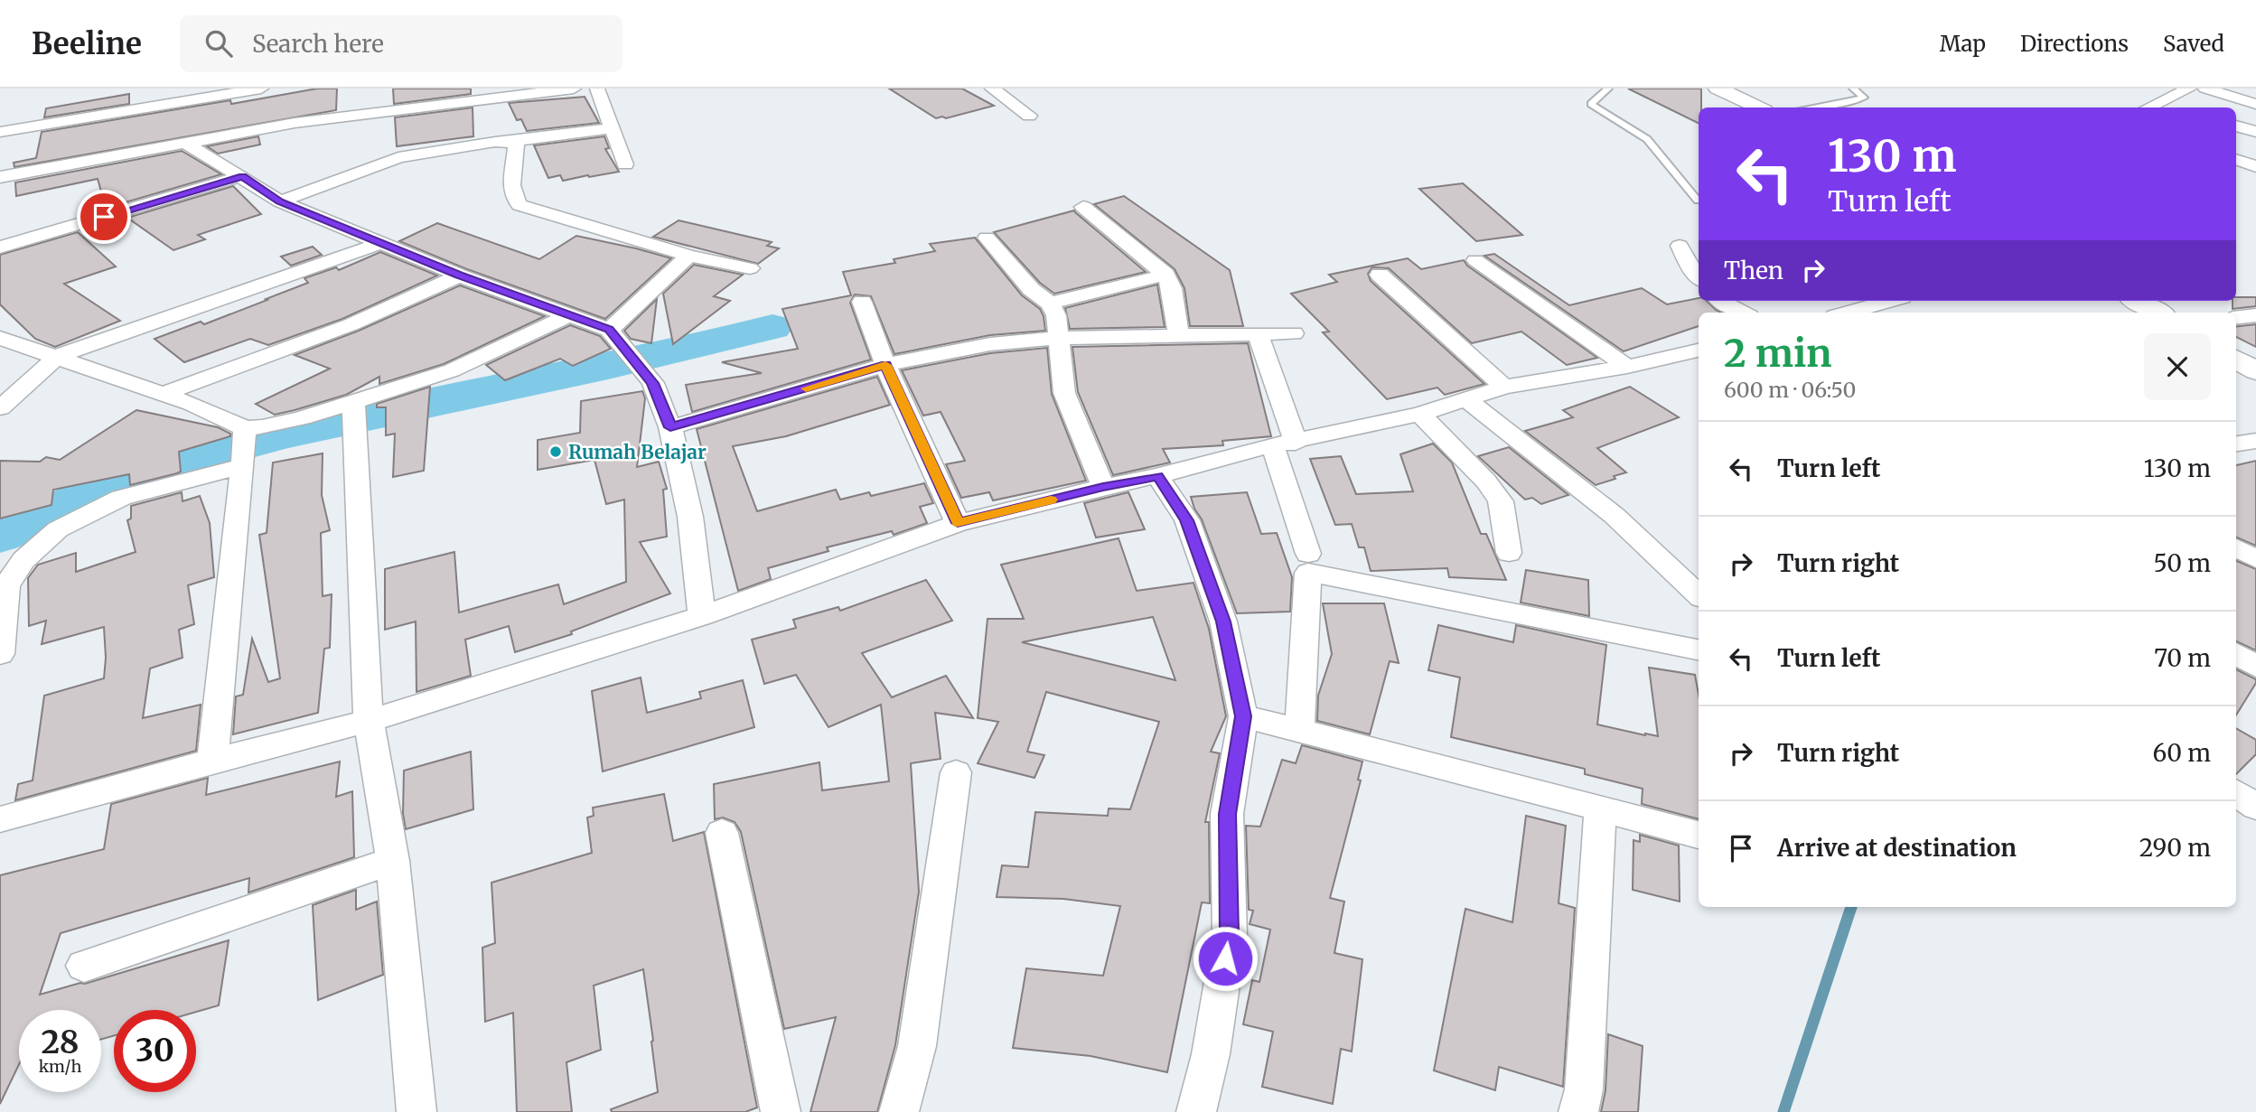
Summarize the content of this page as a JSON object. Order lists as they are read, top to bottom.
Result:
{
  "places": ["Rumah Belajar"],
  "page": {
    "header": "Beeline",
    "search": "Search here",
    "nav": ["Map", "Directions", "Saved"],
    "turn": ["130 m", "Turn left"],
    "then": "Then",
    "heading": ["2 min", "600 m · 06:50"],
    "list": [
      {
        "name": "Turn left",
        "value": "130 m"
      },
      {
        "name": "Turn right",
        "value": "50 m"
      },
      {
        "name": "Turn left",
        "value": "70 m"
      },
      {
        "name": "Turn right",
        "value": "60 m"
      },
      {
        "name": "Arrive at destination",
        "value": "290 m"
      }
    ],
    "speed": "28 km/h",
    "limit": "30"
  }
}
